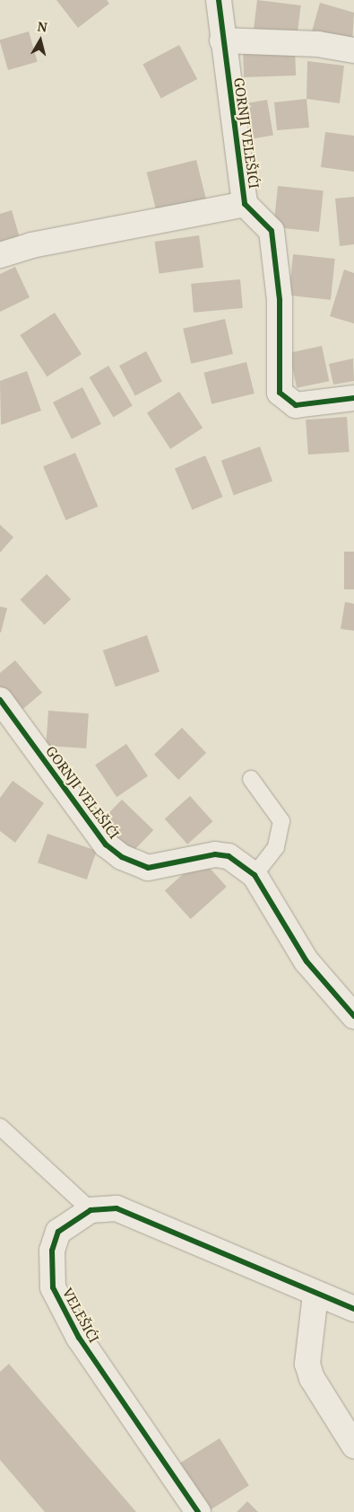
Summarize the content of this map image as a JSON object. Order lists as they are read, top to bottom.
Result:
{
  "streets": {
    "street": ["GORNJI VELEŠIĆI", "VELEŠIĆI"]
  },
  "north": "top"
}
